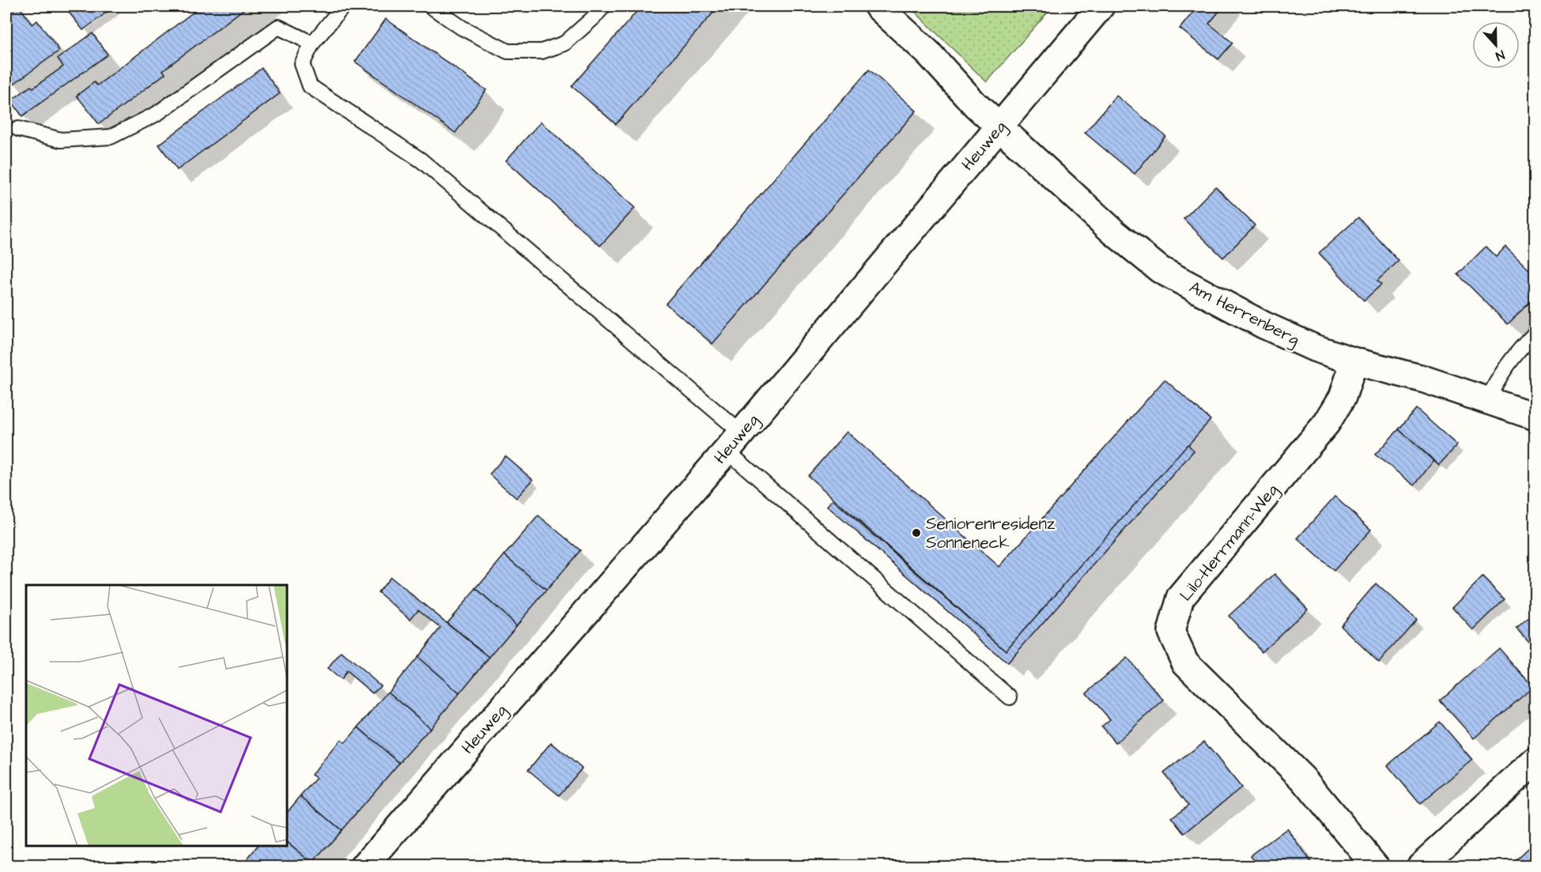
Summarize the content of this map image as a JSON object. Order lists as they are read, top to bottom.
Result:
{
  "streets": {
    "street": ["Heuweg", "Am Herrenberg", "Lilo-Herrmann-Weg"]
  },
  "crossings": [
    ["Heuweg", "Am Herrenberg"],
    ["Am Herrenberg", "Lilo-Herrmann-Weg"]
  ],
  "places": ["Seniorenresidenz Sonneneck"],
  "north": "bottom"
}
